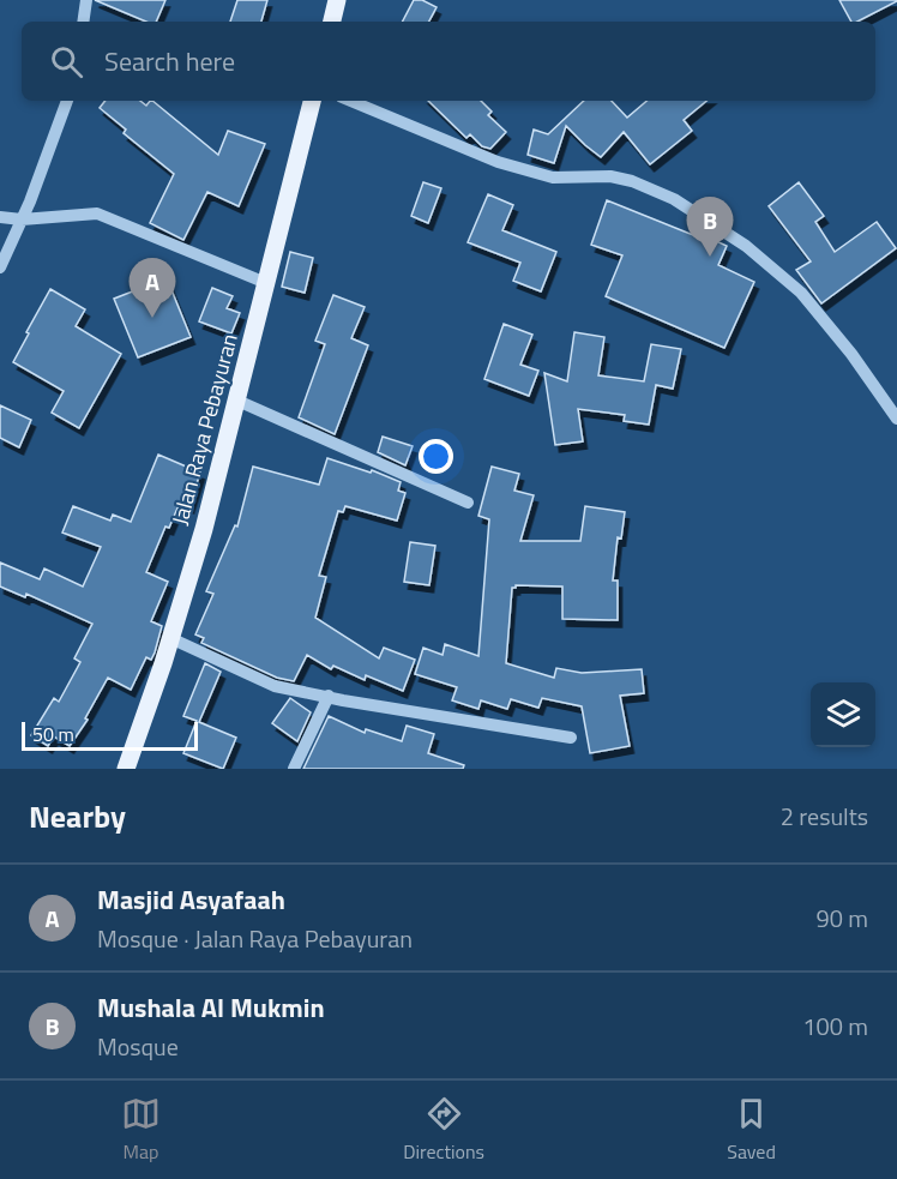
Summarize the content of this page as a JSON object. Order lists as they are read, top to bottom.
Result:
{
  "streets": {
    "main road": ["Jalan Raya Pebayuran"]
  },
  "scale_bar": "50 m",
  "page": {
    "search": "Search here",
    "pins": ["B", "A"],
    "scale": "50 m",
    "heading": ["Nearby", "2 results"],
    "list": [
      {
        "mark": "A",
        "name": "Masjid Asyafaah",
        "note": "Mosque · Jalan Raya Pebayuran",
        "value": "90 m"
      },
      {
        "mark": "B",
        "name": "Mushala Al Mukmin",
        "note": "Mosque",
        "value": "100 m"
      }
    ],
    "nav": ["Map", "Directions", "Saved"]
  }
}
